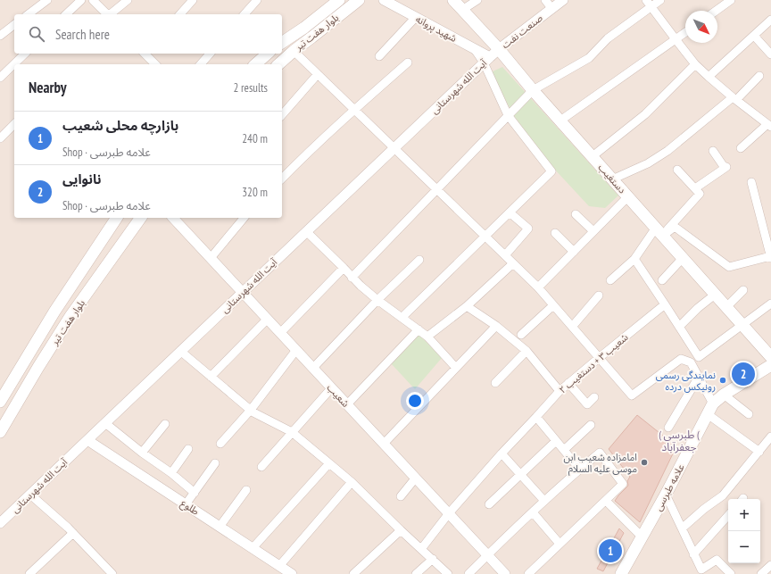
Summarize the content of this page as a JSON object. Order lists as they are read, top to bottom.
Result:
{
  "streets": {
    "main road": ["بلوار هفت تیر", "دستغیب", "علامه طبرسی"],
    "street": [
      "شهید پروانه",
      "صنعت نفت",
      "آیت الله شهرستانی",
      "شعیب ۳ + دستغیب ۲",
      "شعیب",
      "طلوع"
    ]
  },
  "crossings": [
    ["شهید پروانه", "آیت الله شهرستانی"],
    ["صنعت نفت", "آیت الله شهرستانی"],
    ["صنعت نفت", "دستغیب"],
    ["آیت الله شهرستانی", "دستغیب"],
    ["آیت الله شهرستانی", "شعیب"],
    ["آیت الله شهرستانی", "طلوع"],
    ["شعیب ۳ + دستغیب ۲", "شعیب"]
  ],
  "districts": ["( طبرسی ( جعفرآباد"],
  "places": ["نمایندگی رسمی رونیکس درده", "امامزاده شعیب ابن موسی علیه السلام"],
  "north": "bottom right",
  "page": {
    "search": "Search here",
    "heading": ["Nearby", "2 results"],
    "list": [
      {
        "mark": "1",
        "name": "بازارچه محلی شعیب",
        "note": "Shop · علامه طبرسی",
        "value": "240 m"
      },
      {
        "mark": "2",
        "name": "نانوایی",
        "note": "Shop · علامه طبرسی",
        "value": "320 m"
      }
    ],
    "pins": ["2", "1"],
    "map_buttons": ["+", "−"]
  }
}
